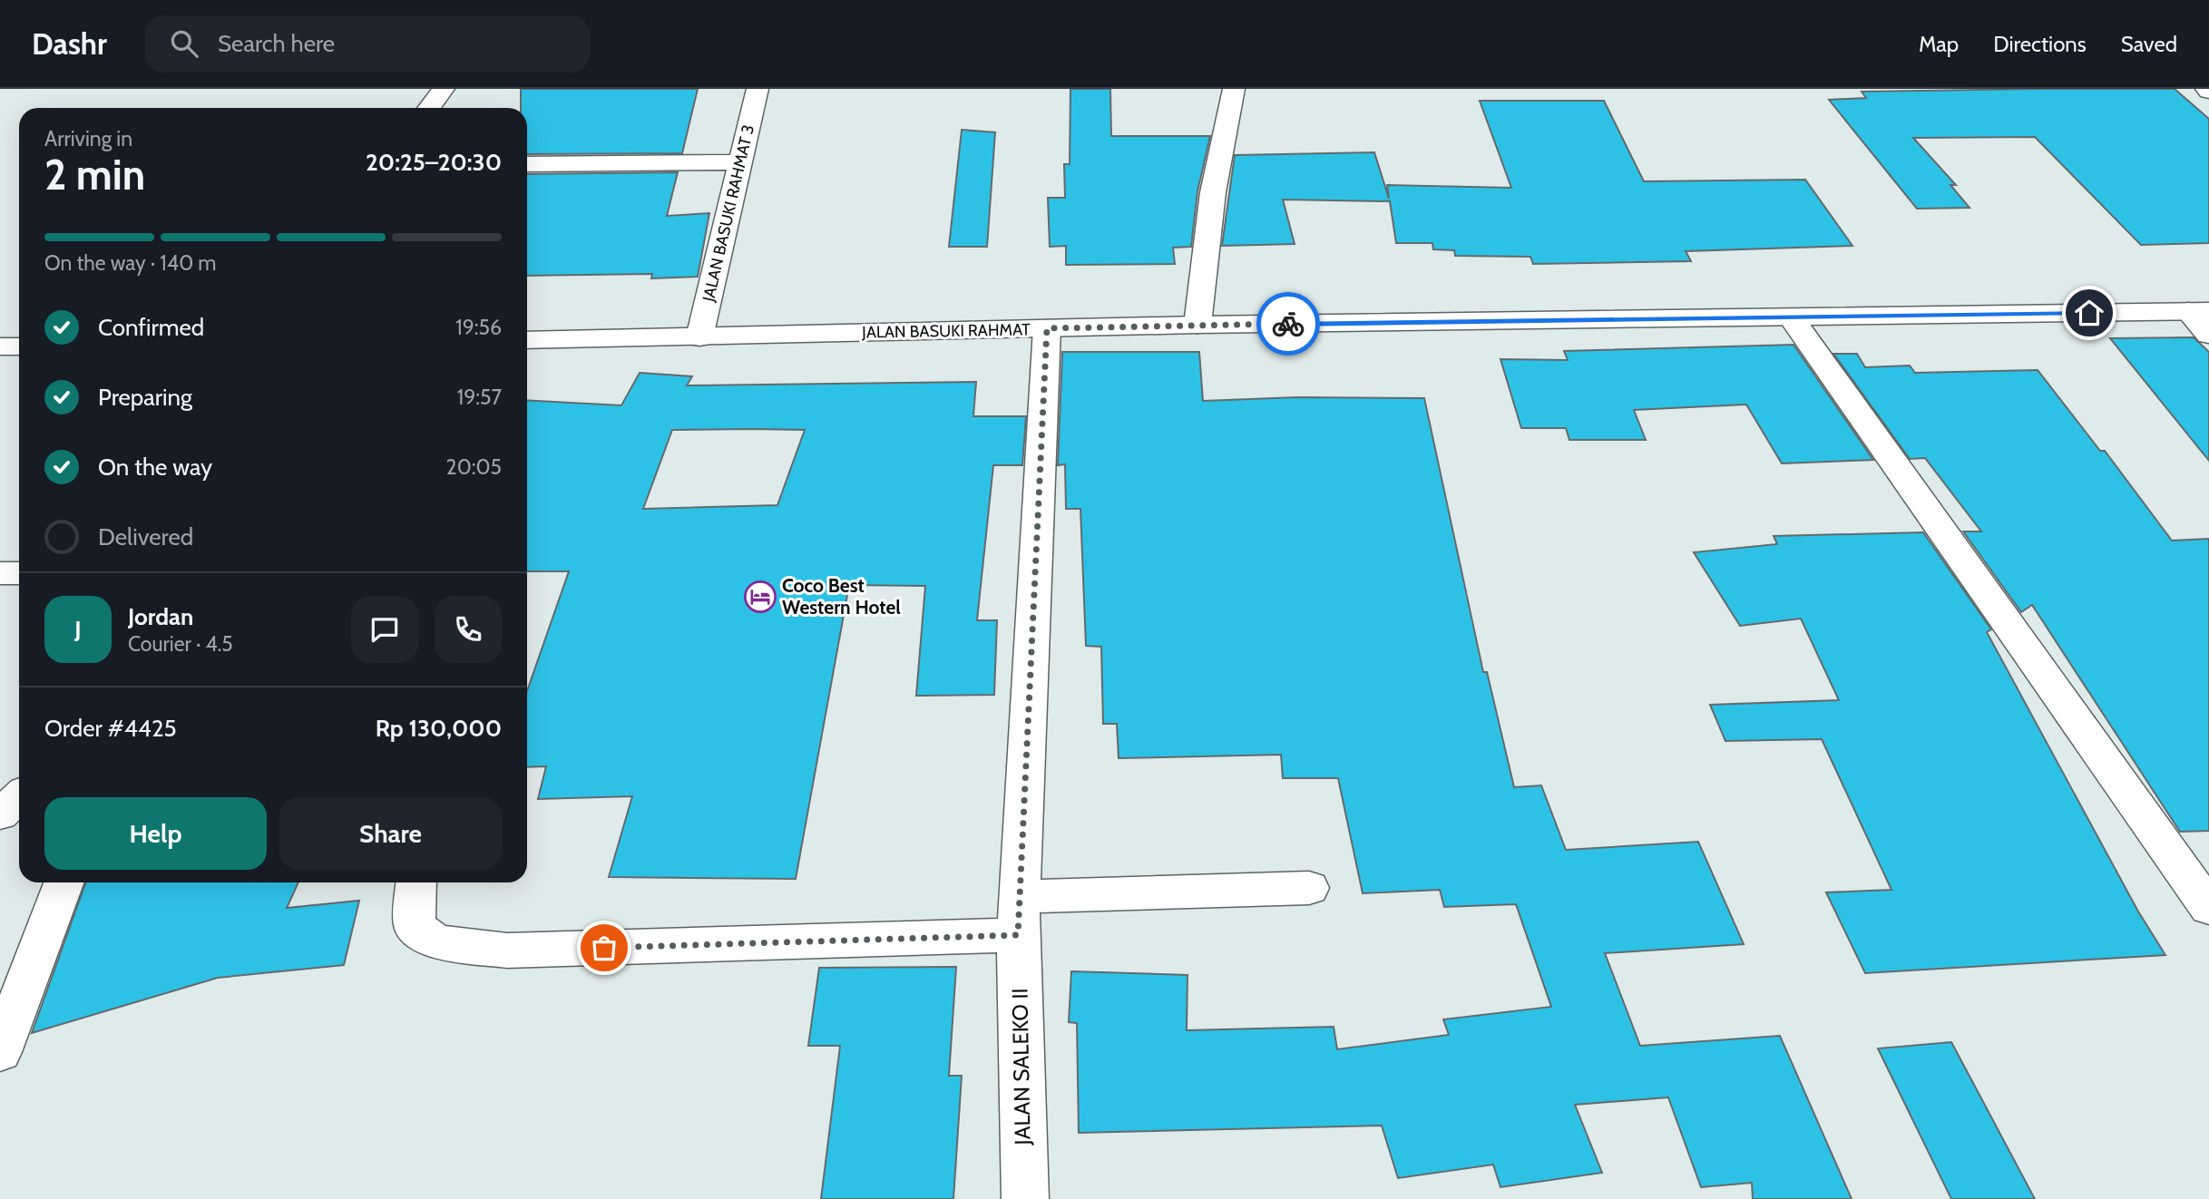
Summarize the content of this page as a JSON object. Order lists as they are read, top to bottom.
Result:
{
  "streets": {
    "main road": ["JALAN BASUKI RAHMAT 3", "JALAN BASUKI RAHMAT", "JALAN SALEKO II"]
  },
  "crossings": [
    ["JALAN BASUKI RAHMAT 3", "JALAN BASUKI RAHMAT"],
    ["JALAN BASUKI RAHMAT", "JALAN SALEKO II"]
  ],
  "places": {
    "hotel": ["Coco Best Western Hotel"]
  },
  "page": {
    "header": "Dashr",
    "search": "Search here",
    "nav": ["Map", "Directions", "Saved"],
    "heading": ["2 min", "Arriving in", "20:25–20:30"],
    "panel": [
      "Jordan",
      "Courier · 4.5",
      "Order #4425",
      "Rp 130,000"
    ],
    "bar": "On the way · 140 m",
    "list": [
      ["Confirmed", "19:56"],
      ["Preparing", "19:57"],
      ["On the way", "20:05"],
      "Delivered"
    ],
    "round": "J",
    "buttons": ["Help", "Share"]
  }
}
